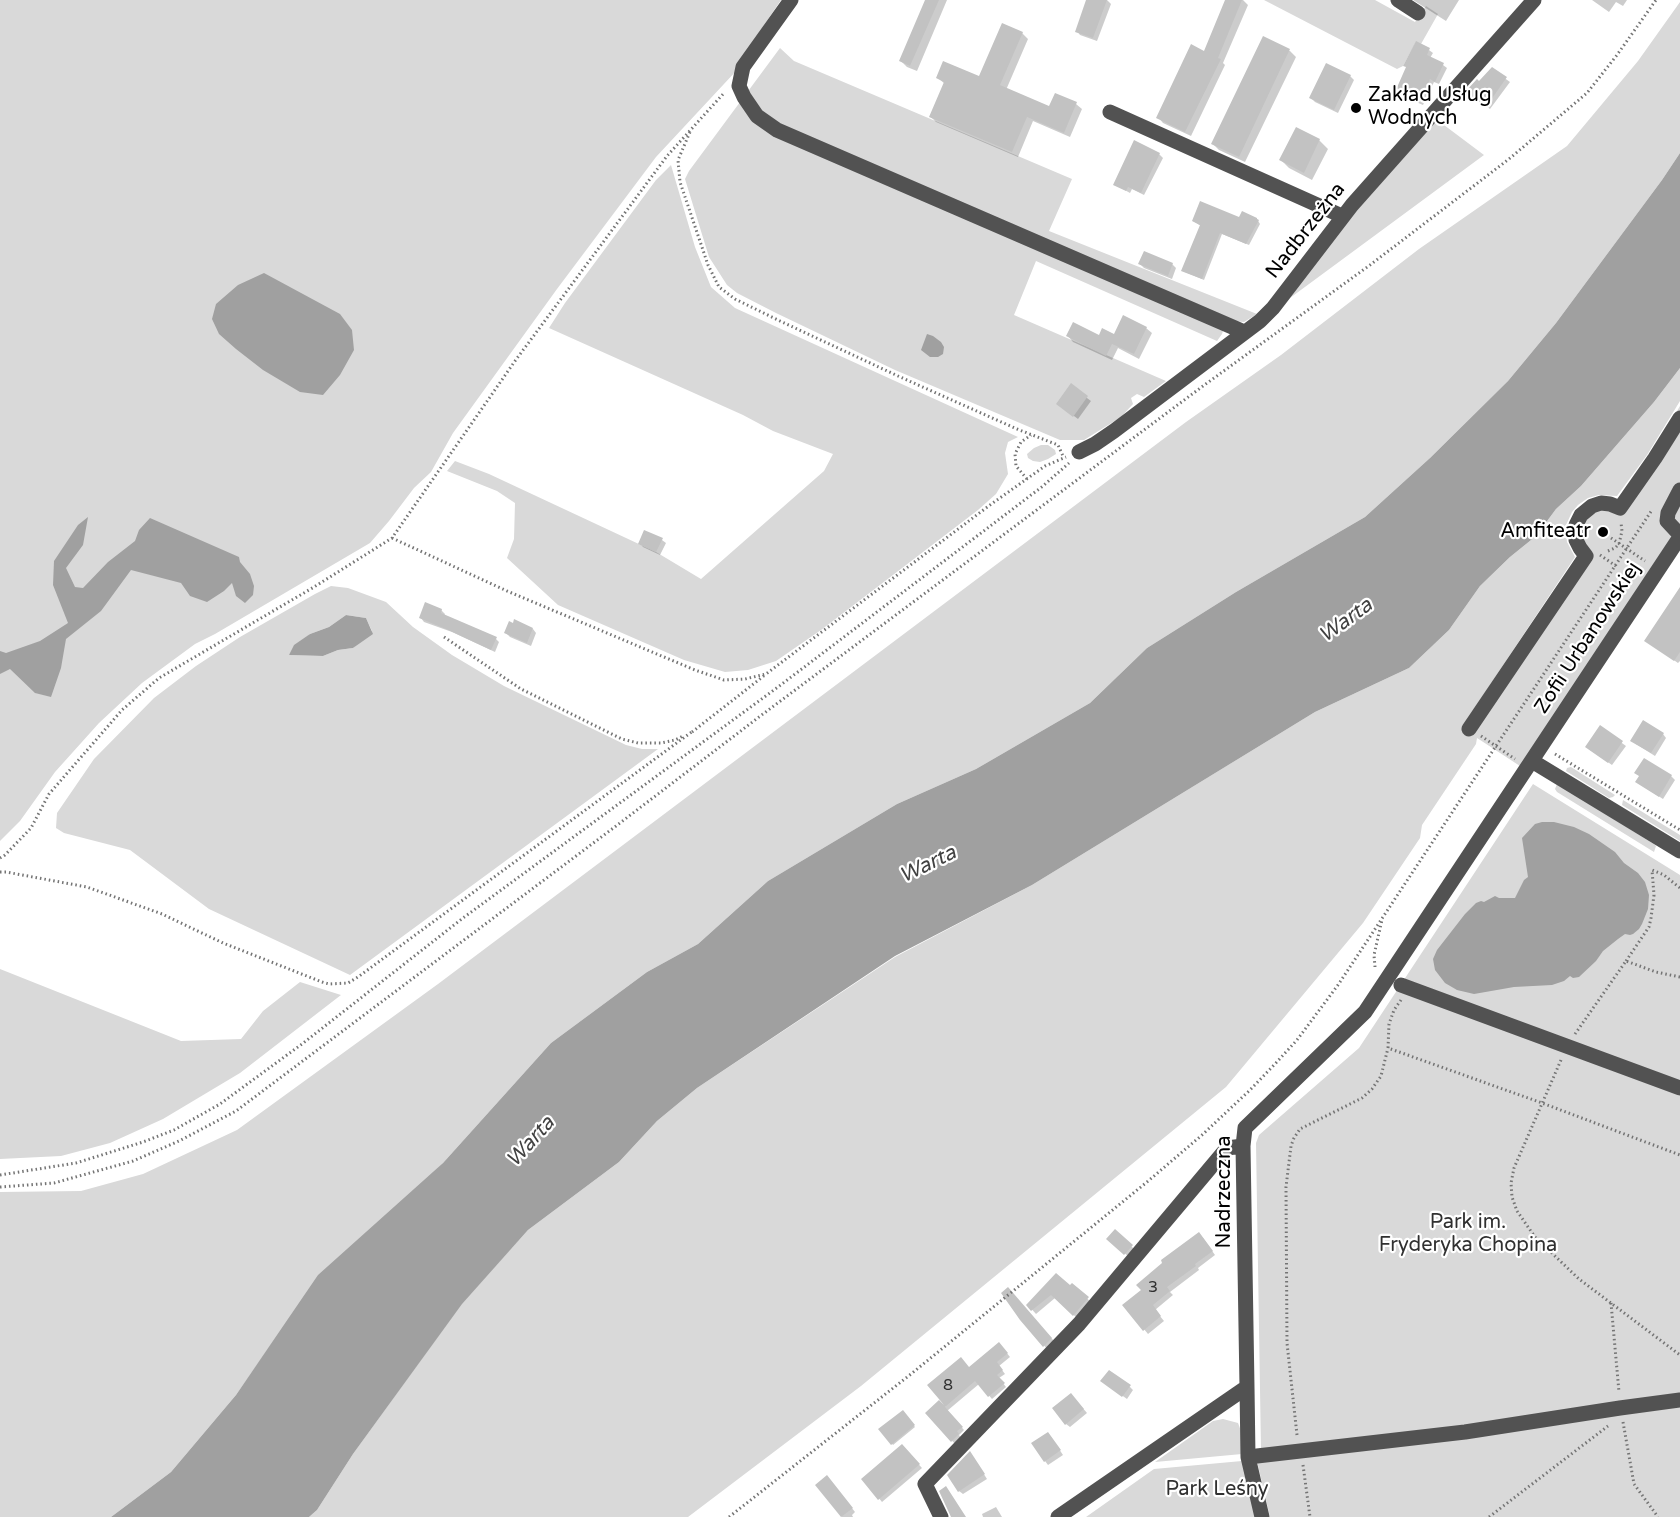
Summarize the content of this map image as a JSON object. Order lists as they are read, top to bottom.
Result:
{
  "streets": {
    "street": ["Nadbrzeżna", "Zofii Urbanowskiej", "Nadrzeczna"]
  },
  "crossings": [
    ["Zofii Urbanowskiej", "Nadrzeczna"]
  ],
  "water": ["Warta"],
  "parks": ["Park im. Fryderyka Chopina", "Park Leśny"],
  "places": ["Zakład Usług Wodnych", "Amfiteatr"],
  "house_numbers": ["3", "8"]
}
